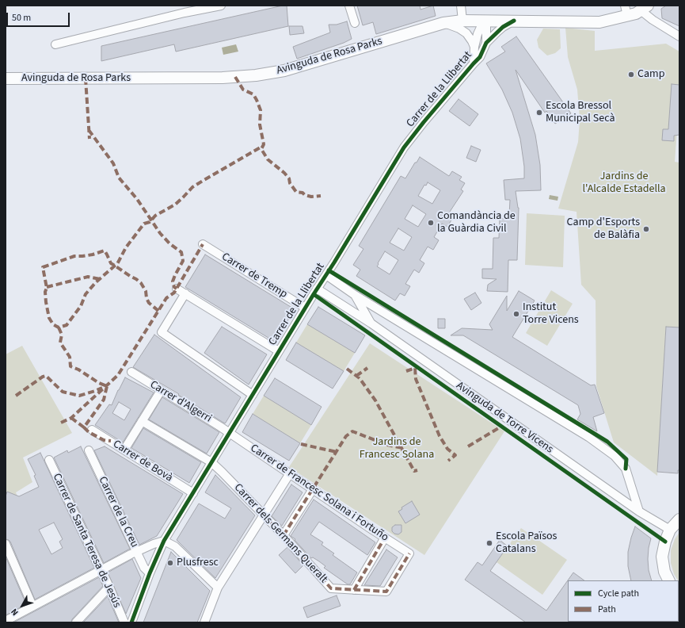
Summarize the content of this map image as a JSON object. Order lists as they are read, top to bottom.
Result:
{
  "streets": {
    "main road": ["Avinguda de Rosa Parks"],
    "street": [
      "Carrer de la Llibertat",
      "Carrer de Tremp",
      "Carrer d'Algerri",
      "Avinguda de Torre Vicens",
      "Carrer de Bovà",
      "Carrer de Francesc Solana i Fortuño",
      "Carrer de la Creu",
      "Carrer dels Germans Queralt",
      "Carrer de Santa Teresa de Jesús"
    ]
  },
  "crossings": [
    ["Avinguda de Rosa Parks", "Carrer de la Llibertat"],
    ["Carrer de la Llibertat", "Carrer de Tremp"],
    ["Carrer de la Llibertat", "Carrer d'Algerri"],
    ["Carrer de la Llibertat", "Avinguda de Torre Vicens"],
    ["Carrer de la Llibertat", "Carrer de Bovà"],
    ["Carrer de la Llibertat", "Carrer de Francesc Solana i Fortuño"],
    ["Carrer de la Llibertat", "Carrer de la Creu"],
    ["Carrer de la Llibertat", "Carrer dels Germans Queralt"],
    ["Carrer d'Algerri", "Carrer de Francesc Solana i Fortuño"],
    ["Carrer de Francesc Solana i Fortuño", "Carrer dels Germans Queralt"]
  ],
  "parks": ["Jardins de l'Alcalde Estadella", "Jardins de Francesc Solana"],
  "places": [
    "Camp",
    "Escola Bressol Municipal Secà",
    "Comandància de la Guàrdia Civil",
    "Camp d'Esports de Balàfia",
    "Institut Torre Vicens",
    "Escola Països Catalans",
    "Plusfresc"
  ],
  "legend": ["Cycle path", "Path"],
  "scale_bar": "50 m",
  "north": "bottom left"
}
